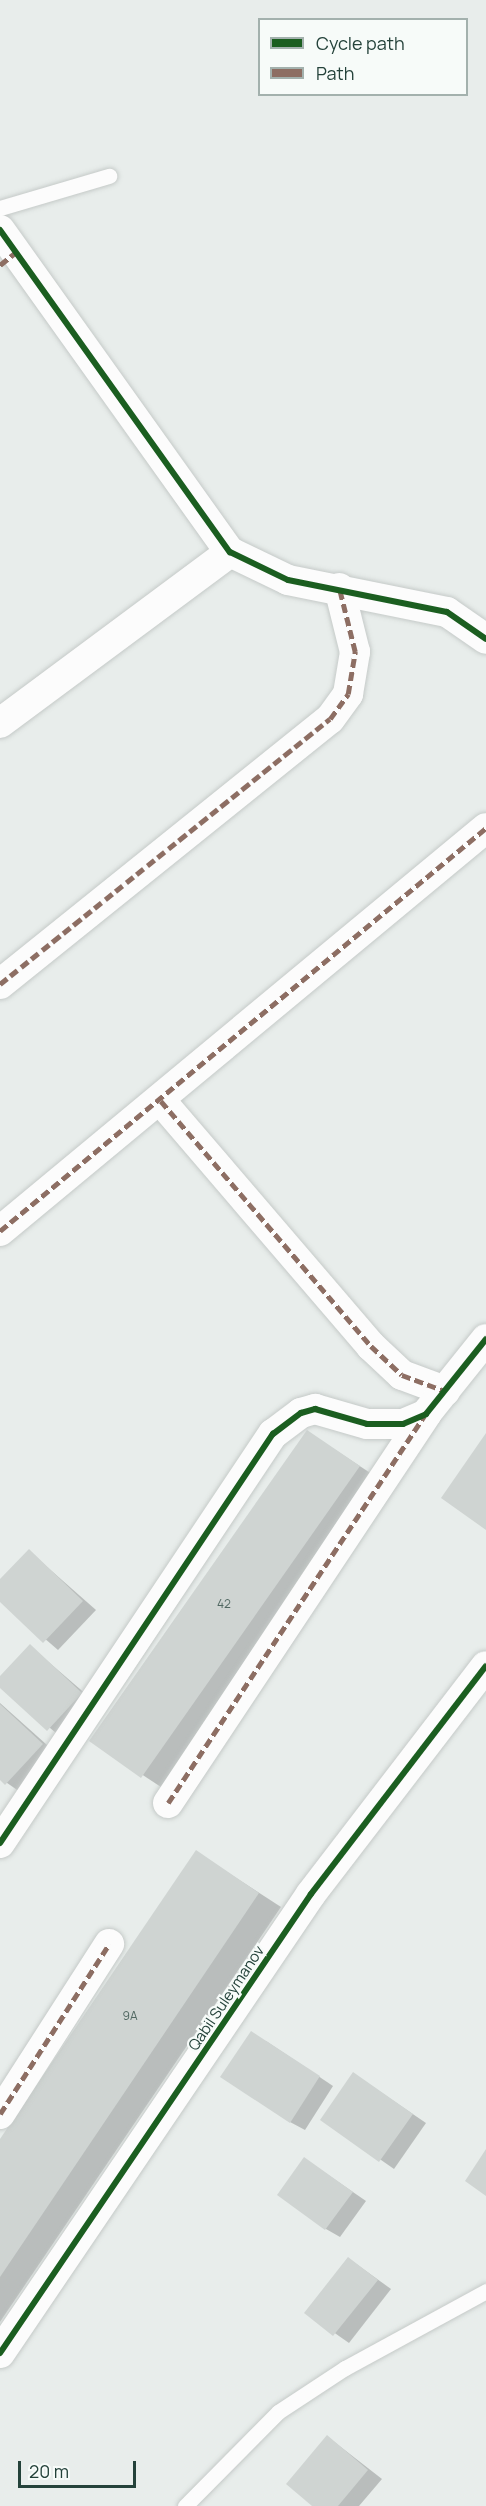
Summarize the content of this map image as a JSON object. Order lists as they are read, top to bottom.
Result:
{
  "streets": {
    "street": ["Qabil Suleymanov"]
  },
  "house_numbers": ["42", "9A"],
  "legend": ["Cycle path", "Path"],
  "scale_bar": "20 m"
}
